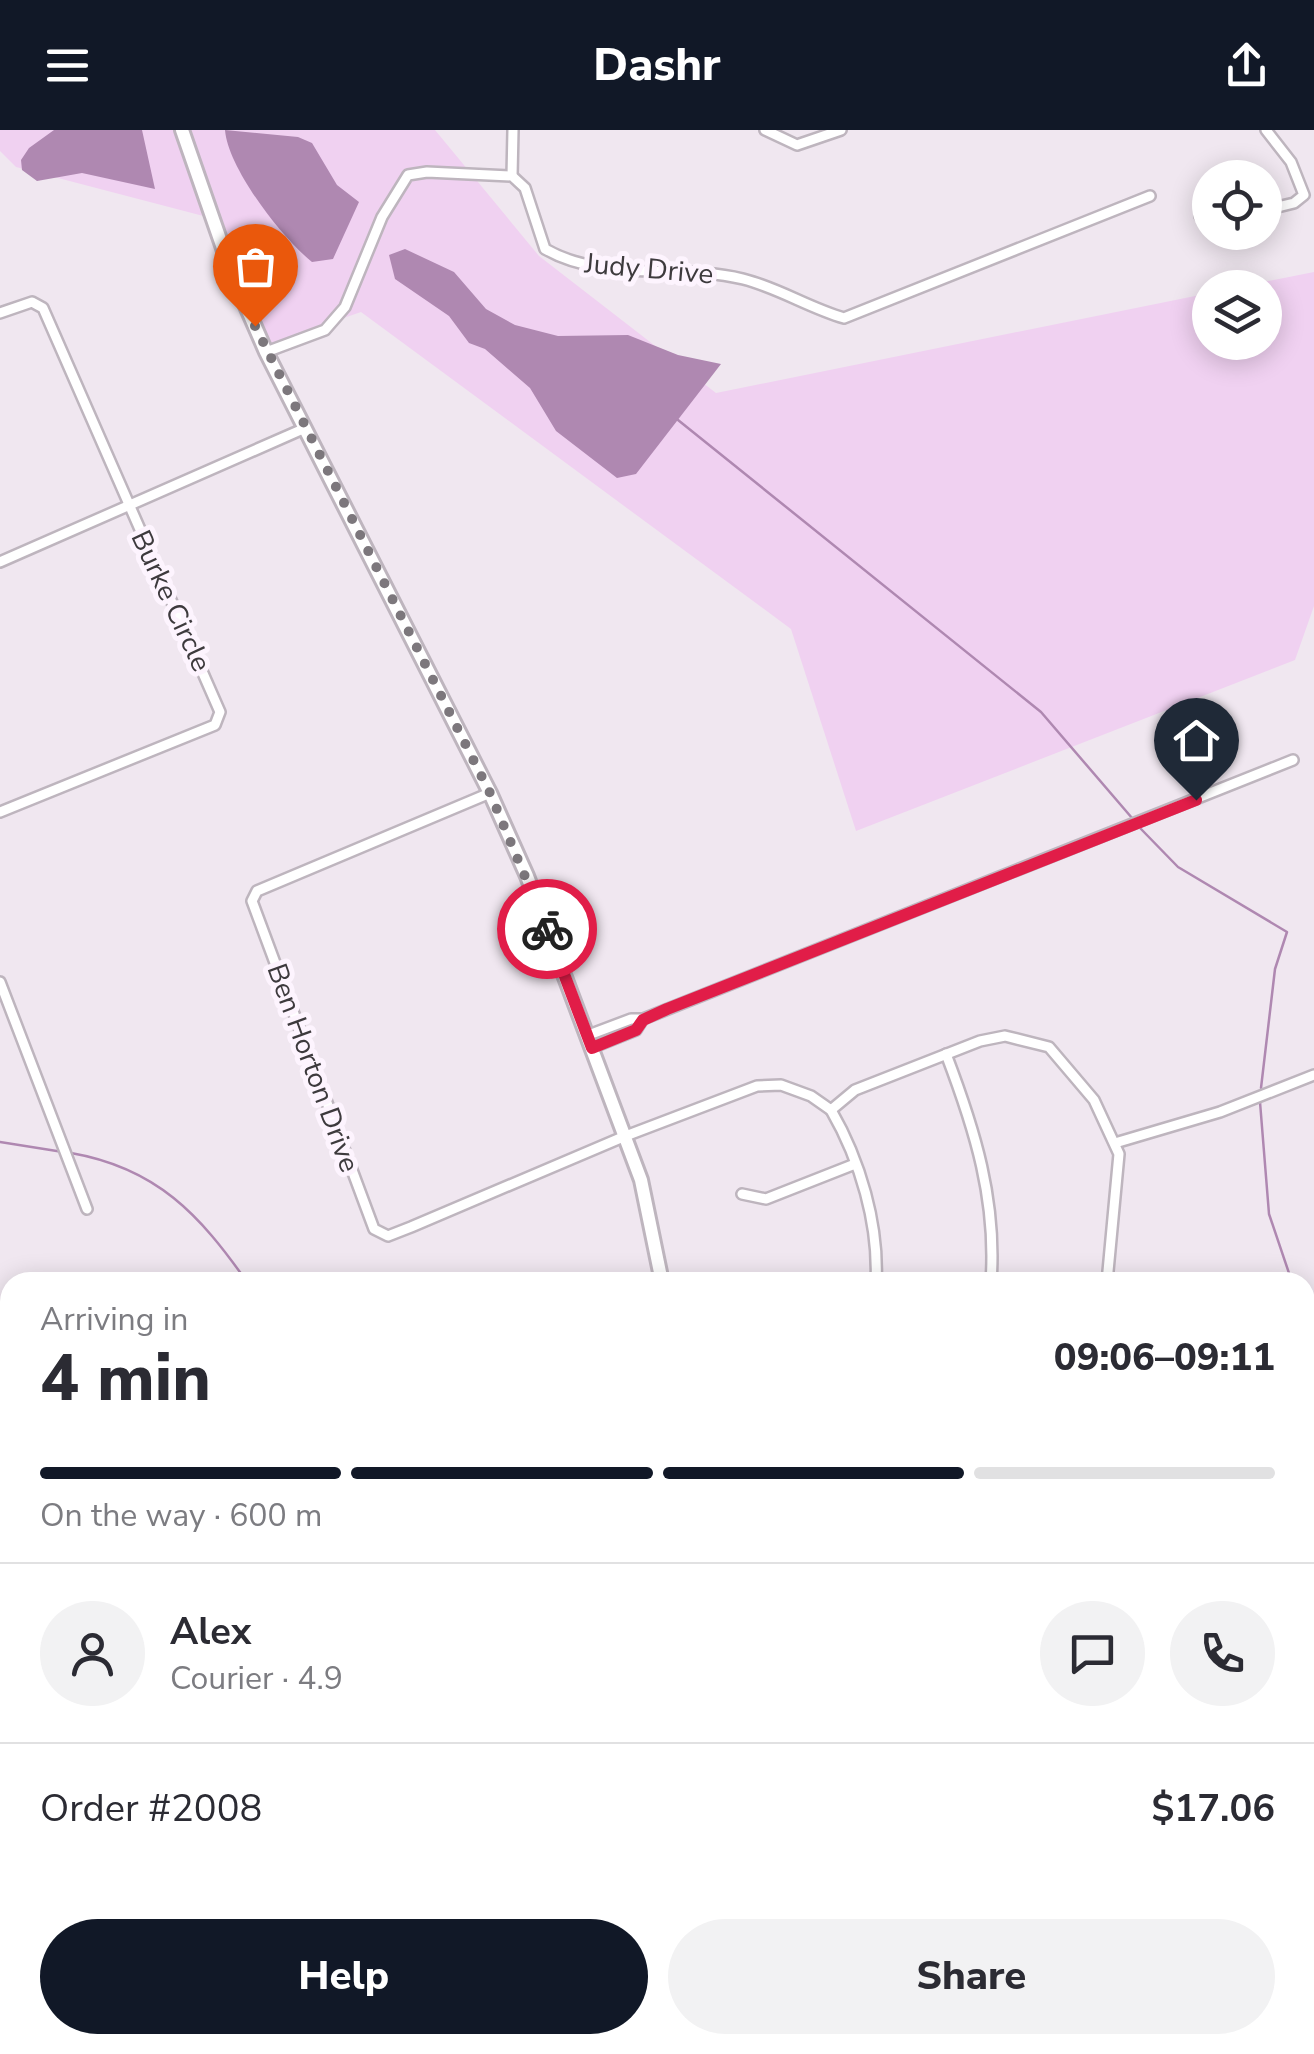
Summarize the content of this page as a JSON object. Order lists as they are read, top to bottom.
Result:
{
  "streets": {
    "street": ["Judy Drive", "Burke Circle", "Ben Horton Drive"]
  },
  "page": {
    "header": "Dashr",
    "heading": ["4 min", "Arriving in", "09:06–09:11"],
    "panel": [
      "Alex",
      "Courier · 4.9",
      "Order #2008",
      "$17.06"
    ],
    "bar": "On the way · 600 m",
    "buttons": ["Help", "Share"]
  }
}
